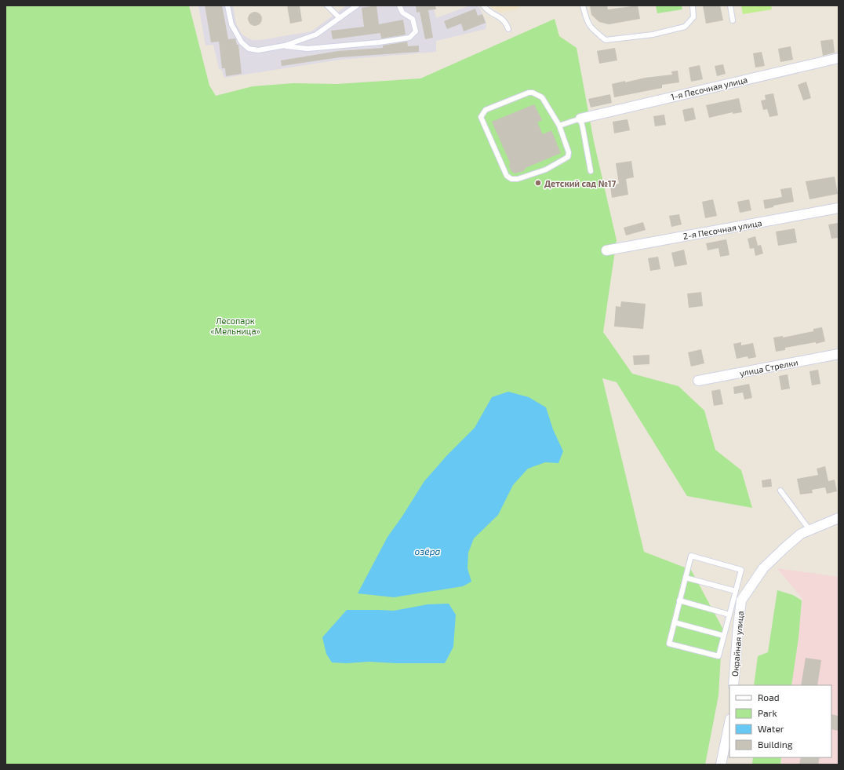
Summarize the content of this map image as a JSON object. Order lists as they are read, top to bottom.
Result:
{
  "streets": {
    "street": [
      "1-я Песочная улица",
      "2-я Песочная улица",
      "улица Стрелки",
      "Окрайная улица"
    ]
  },
  "water": ["озёра"],
  "parks": ["Лесопарк «Мельница»"],
  "places": ["Детский сад №17"],
  "legend": [
    "Road",
    "Park",
    "Water",
    "Building"
  ]
}
